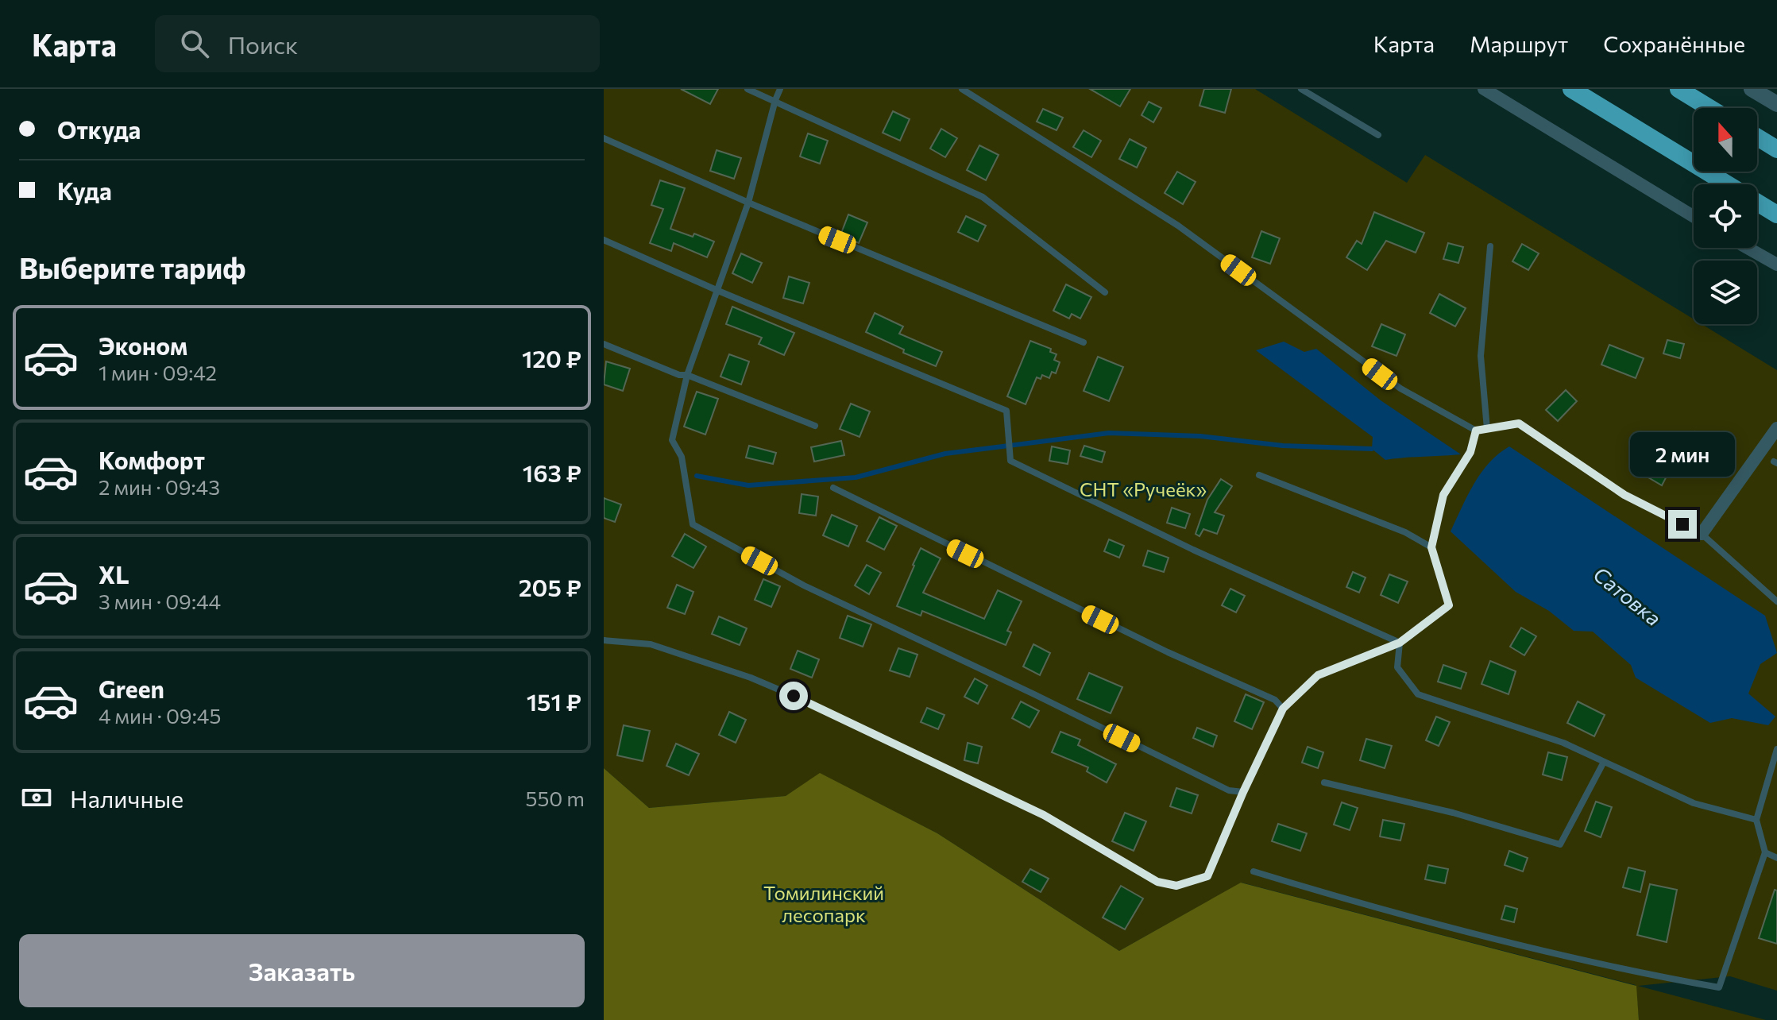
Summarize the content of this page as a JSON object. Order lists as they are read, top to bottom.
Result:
{
  "water": ["Сатовка"],
  "parks": ["СНТ «Ручеёк»", "Томилинский лесопарк"],
  "north": "top",
  "page": {
    "header": "Карта",
    "search": "Поиск",
    "nav": ["Карта", "Маршрут", "Сохранённые"],
    "banner": ["Откуда", "Куда"],
    "heading": "Выберите тариф",
    "list": [
      {
        "name": "Эконом",
        "note": "1 мин · 09:42",
        "value": "120 ₽"
      },
      {
        "name": "Комфорт",
        "note": "2 мин · 09:43",
        "value": "163 ₽"
      },
      {
        "name": "XL",
        "note": "3 мин · 09:44",
        "value": "205 ₽"
      },
      {
        "name": "Green",
        "note": "4 мин · 09:45",
        "value": "151 ₽"
      }
    ],
    "bubble": "2 мин",
    "pay": ["Наличные", "550 m"],
    "buttons": "Заказать"
  }
}
